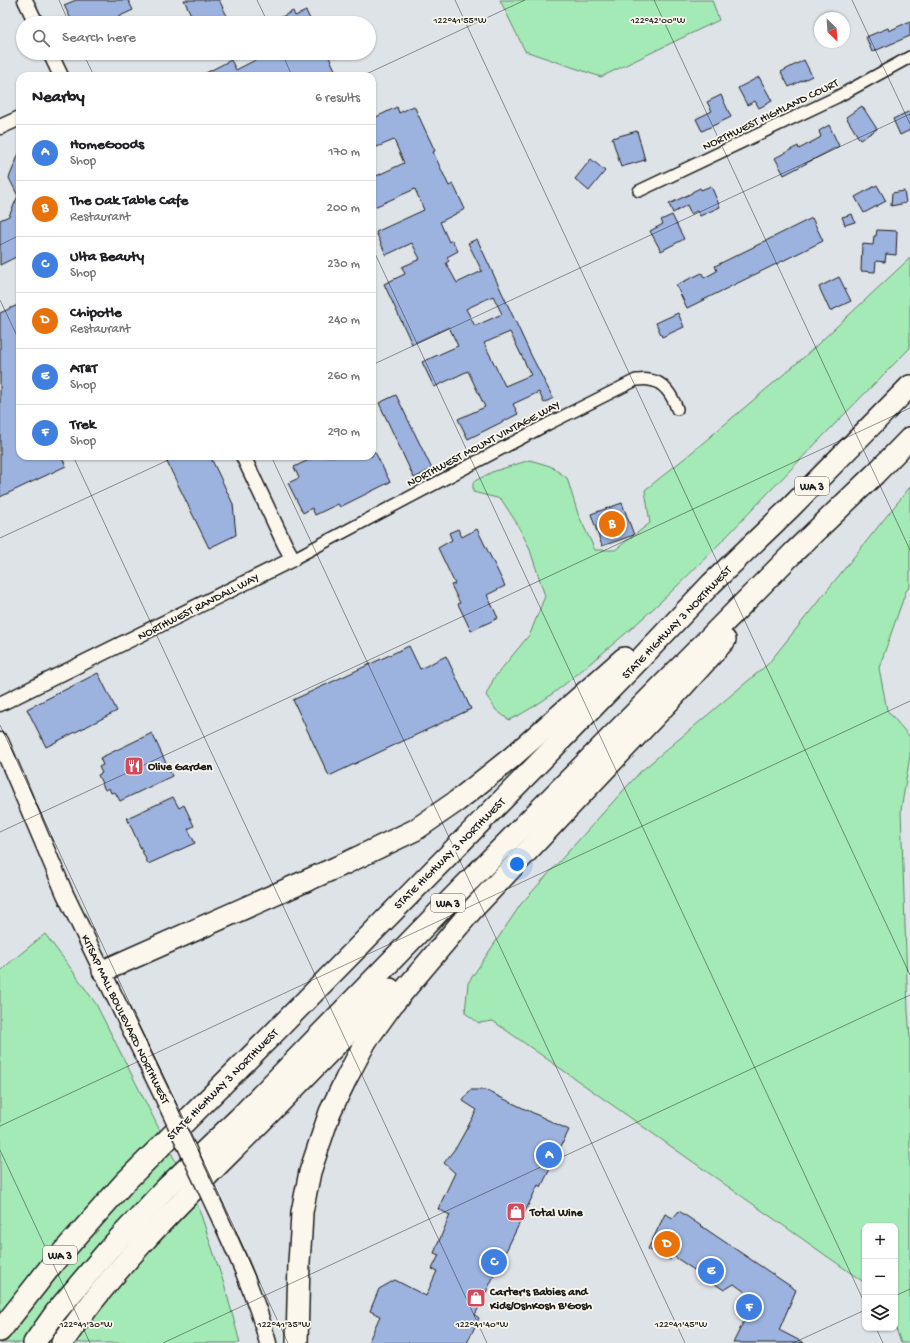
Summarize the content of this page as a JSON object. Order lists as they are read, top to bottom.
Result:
{
  "streets": {
    "highway": ["WA 3", "STATE HIGHWAY 3 NORTHWEST"],
    "main road": ["KITSAP MALL BOULEVARD NORTHWEST"],
    "street": ["NORTHWEST HIGHLAND COURT", "NORTHWEST MOUNT VINTAGE WAY", "NORTHWEST RANDALL WAY"]
  },
  "crossings": [
    ["NORTHWEST MOUNT VINTAGE WAY", "NORTHWEST RANDALL WAY"]
  ],
  "places": {
    "restaurant": ["Olive Garden"],
    "shop": ["Total Wine", "Carter's Babies and Kids/OshKosh B'Gosh"]
  },
  "north": "bottom right",
  "page": {
    "search": "Search here",
    "heading": ["Nearby", "6 results"],
    "list": [
      {
        "mark": "A",
        "name": "HomeGoods",
        "note": "Shop",
        "value": "170 m"
      },
      {
        "mark": "B",
        "name": "The Oak Table Cafe",
        "note": "Restaurant",
        "value": "200 m"
      },
      {
        "mark": "C",
        "name": "Ulta Beauty",
        "note": "Shop",
        "value": "230 m"
      },
      {
        "mark": "D",
        "name": "Chipotle",
        "note": "Restaurant",
        "value": "240 m"
      },
      {
        "mark": "E",
        "name": "AT&T",
        "note": "Shop",
        "value": "260 m"
      },
      {
        "mark": "F",
        "name": "Trek",
        "note": "Shop",
        "value": "290 m"
      }
    ],
    "pins": [
      "B",
      "A",
      "D",
      "C",
      "E",
      "F"
    ],
    "map_buttons": ["+", "−"]
  },
  "coordinates": [
    "122°41'55\"W",
    "122°42'00\"W",
    "122°41'30\"W",
    "122°41'35\"W",
    "122°41'40\"W",
    "122°41'45\"W"
  ]
}
